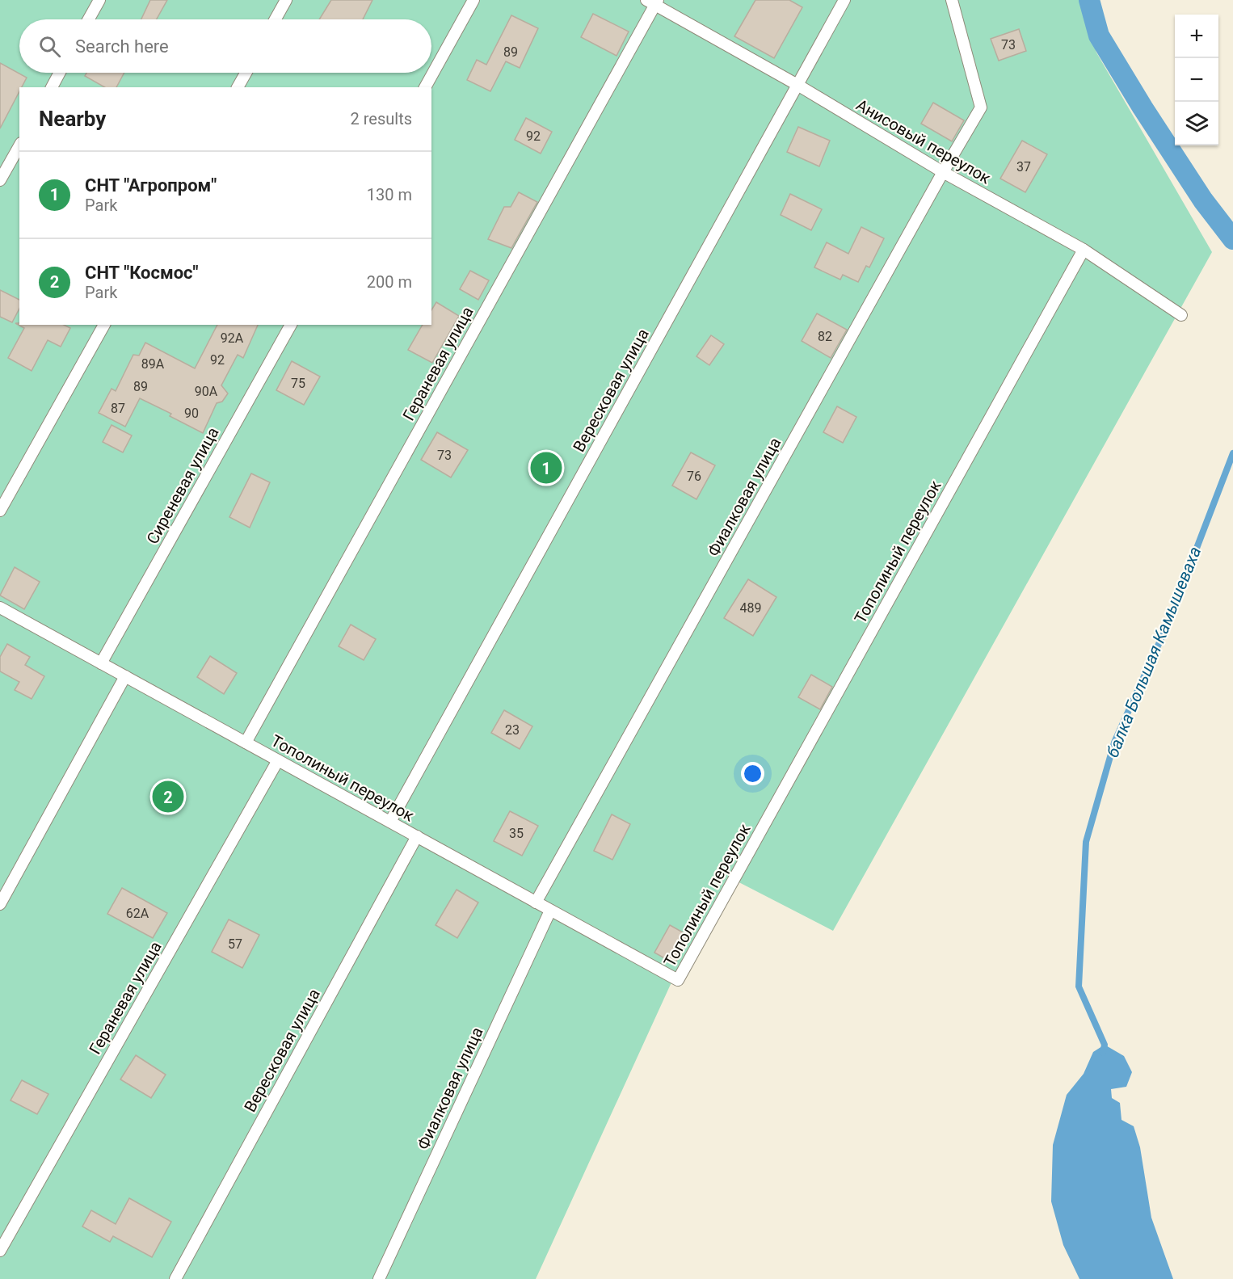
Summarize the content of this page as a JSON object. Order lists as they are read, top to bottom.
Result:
{
  "streets": {
    "lane": [
      "Анисовый переулок",
      "Гераневая улица",
      "Вересковая улица",
      "Сиреневая улица",
      "Фиалковая улица",
      "Тополиный переулок"
    ]
  },
  "crossings": [
    ["Анисовый переулок", "Гераневая улица"],
    ["Анисовый переулок", "Вересковая улица"],
    ["Анисовый переулок", "Фиалковая улица"],
    ["Анисовый переулок", "Тополиный переулок"],
    ["Гераневая улица", "Тополиный переулок"],
    ["Вересковая улица", "Тополиный переулок"],
    ["Сиреневая улица", "Тополиный переулок"],
    ["Фиалковая улица", "Тополиный переулок"]
  ],
  "water": ["балка Большая Камышеваха"],
  "house_numbers": [
    "73",
    "89",
    "92",
    "37",
    "82",
    "92А",
    "92",
    "89А",
    "75",
    "89",
    "90А",
    "87",
    "90",
    "73",
    "76",
    "489",
    "23",
    "35",
    "62А",
    "57"
  ],
  "page": {
    "map_buttons": ["+", "−"],
    "search": "Search here",
    "heading": ["Nearby", "2 results"],
    "list": [
      {
        "mark": "1",
        "name": "СНТ \"Агропром\"",
        "note": "Park",
        "value": "130 m"
      },
      {
        "mark": "2",
        "name": "СНТ \"Космос\"",
        "note": "Park",
        "value": "200 m"
      }
    ],
    "pins": ["1", "2"]
  }
}
